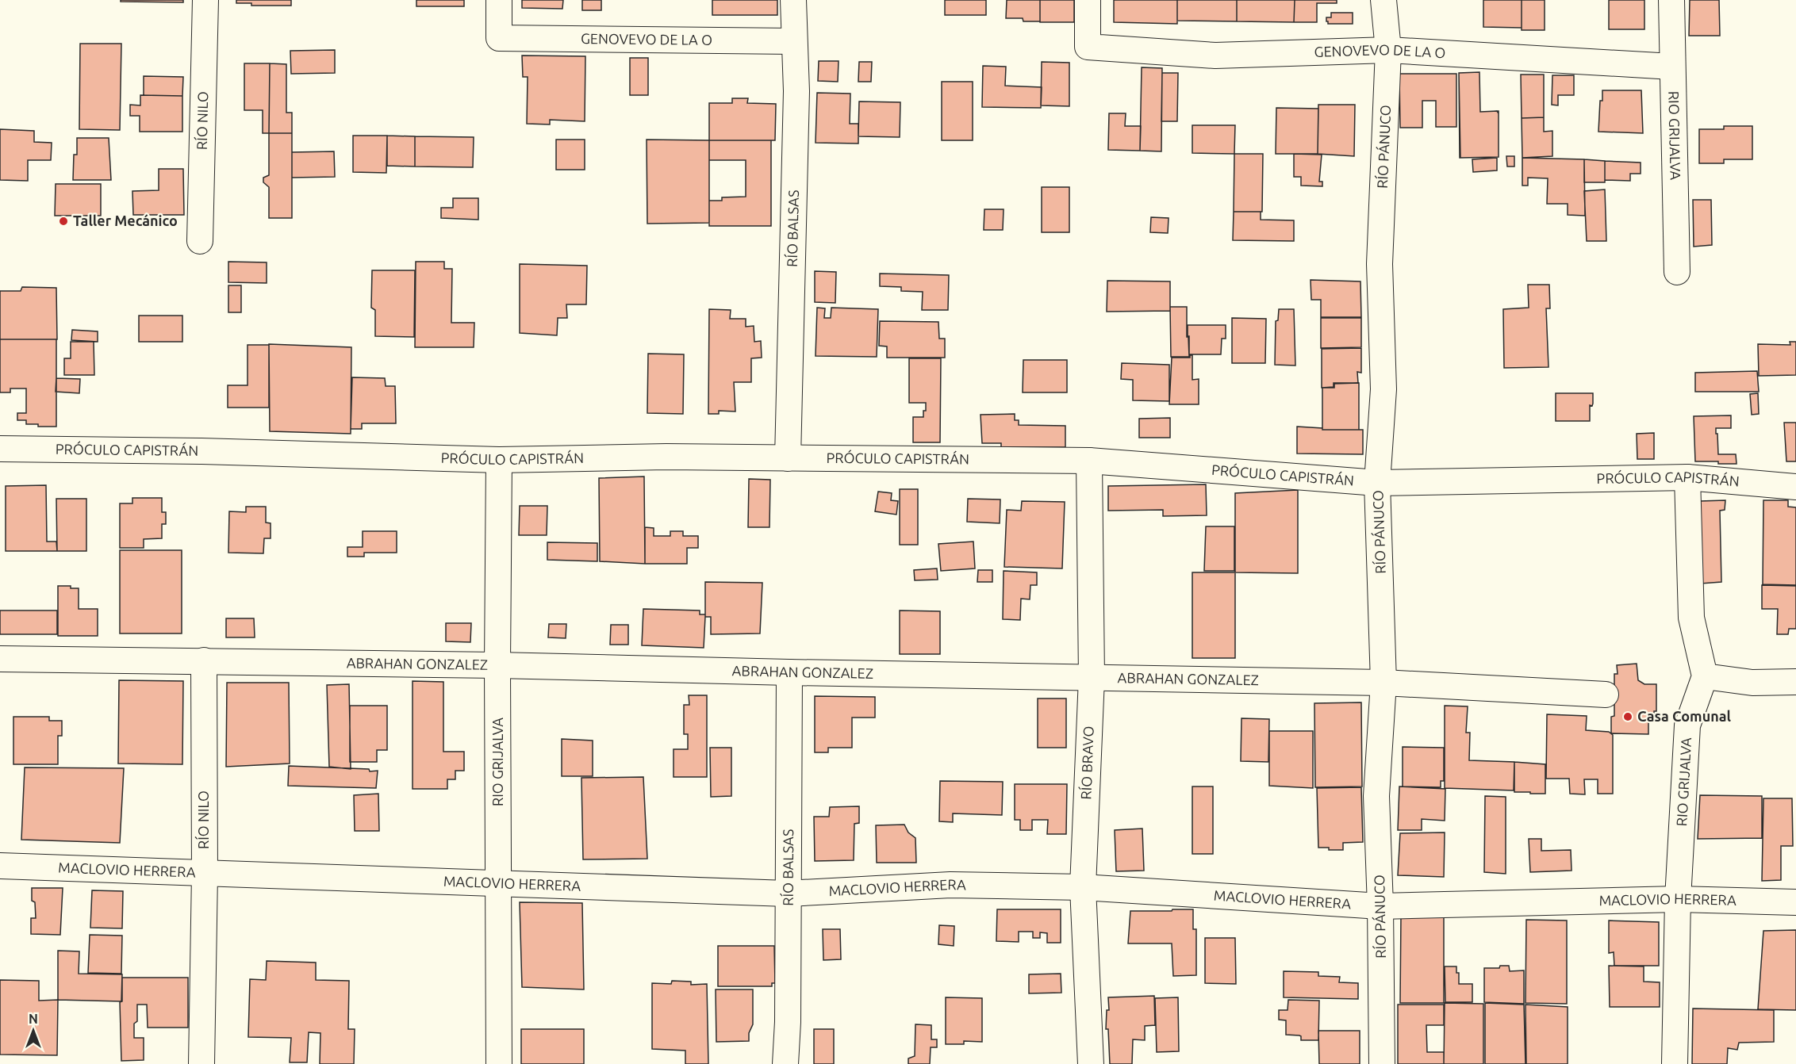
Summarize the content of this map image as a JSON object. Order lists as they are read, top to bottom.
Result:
{
  "streets": {
    "street": [
      "GENOVEVO DE LA O",
      "RÍO NILO",
      "RIO GRIJALVA",
      "RÍO PÁNUCO",
      "RÍO BALSAS",
      "PRÓCULO CAPISTRÁN",
      "ABRAHAN GONZALEZ",
      "RÍO BRAVO",
      "MACLOVIO HERRERA"
    ]
  },
  "crossings": [
    ["GENOVEVO DE LA O", "RIO GRIJALVA"],
    ["GENOVEVO DE LA O", "RÍO PÁNUCO"],
    ["GENOVEVO DE LA O", "RÍO BALSAS"],
    ["RÍO NILO", "ABRAHAN GONZALEZ"],
    ["RÍO NILO", "MACLOVIO HERRERA"],
    ["RIO GRIJALVA", "PRÓCULO CAPISTRÁN"],
    ["RIO GRIJALVA", "ABRAHAN GONZALEZ"],
    ["RIO GRIJALVA", "MACLOVIO HERRERA"],
    ["RÍO PÁNUCO", "PRÓCULO CAPISTRÁN"],
    ["RÍO PÁNUCO", "ABRAHAN GONZALEZ"],
    ["RÍO PÁNUCO", "MACLOVIO HERRERA"],
    ["RÍO BALSAS", "PRÓCULO CAPISTRÁN"],
    ["RÍO BALSAS", "ABRAHAN GONZALEZ"],
    ["RÍO BALSAS", "MACLOVIO HERRERA"],
    ["PRÓCULO CAPISTRÁN", "RÍO BRAVO"],
    ["ABRAHAN GONZALEZ", "RÍO BRAVO"],
    ["RÍO BRAVO", "MACLOVIO HERRERA"]
  ],
  "places": ["Taller Mecánico", "Casa Comunal"],
  "north": "top"
}
